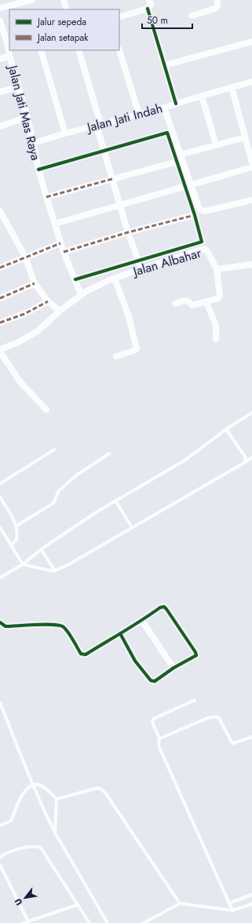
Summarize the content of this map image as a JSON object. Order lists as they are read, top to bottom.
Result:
{
  "streets": {
    "street": ["Jalan Jati Mas Raya", "Jalan Jati Indah", "Jalan Albahar"]
  },
  "crossings": [
    ["Jalan Jati Mas Raya", "Jalan Jati Indah"],
    ["Jalan Jati Mas Raya", "Jalan Albahar"]
  ],
  "legend": ["Jalur sepeda", "Jalan setapak"],
  "scale_bar": "50 m",
  "north": "bottom left"
}
